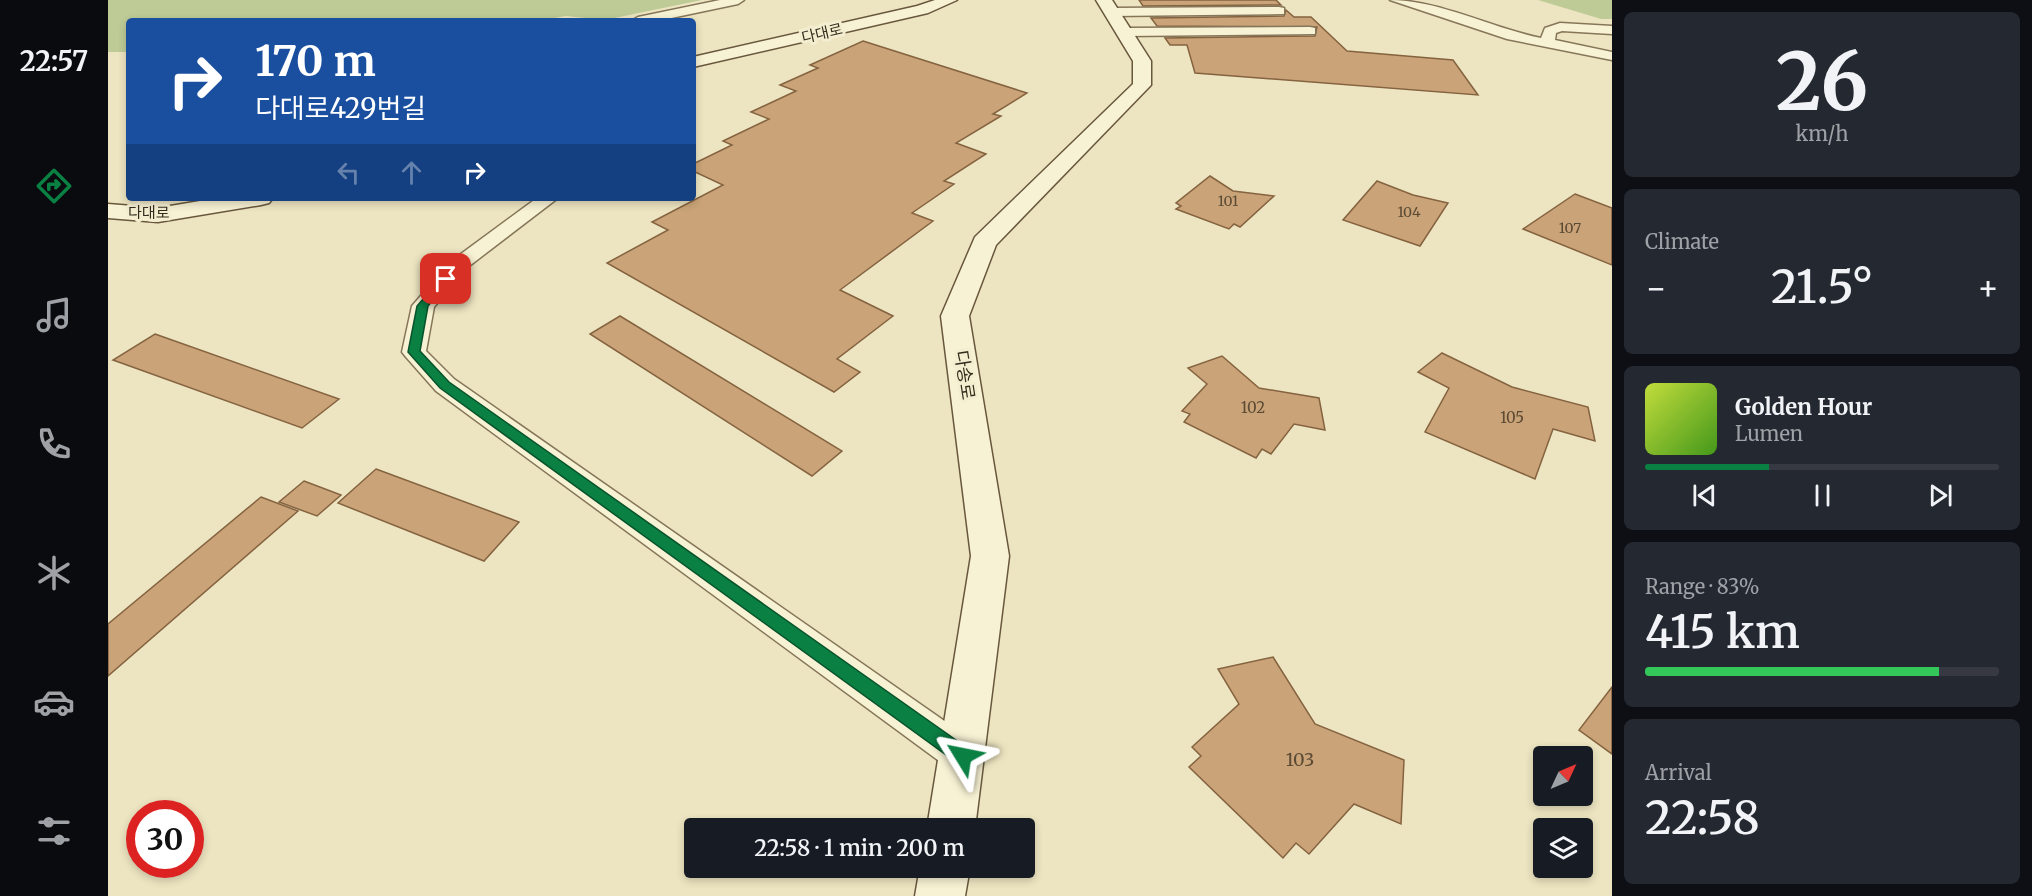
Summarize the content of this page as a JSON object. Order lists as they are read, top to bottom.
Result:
{
  "streets": {
    "main road": ["다대로", "다송로"]
  },
  "house_numbers": [
    "101",
    "104",
    "107",
    "102",
    "105",
    "103"
  ],
  "north": "top right",
  "page": {
    "tabs": "22:57",
    "tile": [
      ["26", "km/h"],
      "Climate",
      ["Range · 83%", "415 km"],
      ["Arrival", "22:58"]
    ],
    "turn": ["170 m", "다대로429번길"],
    "heat": ["−", "21.5°", "+"],
    "song": ["Golden Hour", "Lumen"],
    "limit": "30",
    "trip": "22:58 · 1 min · 200 m"
  }
}
